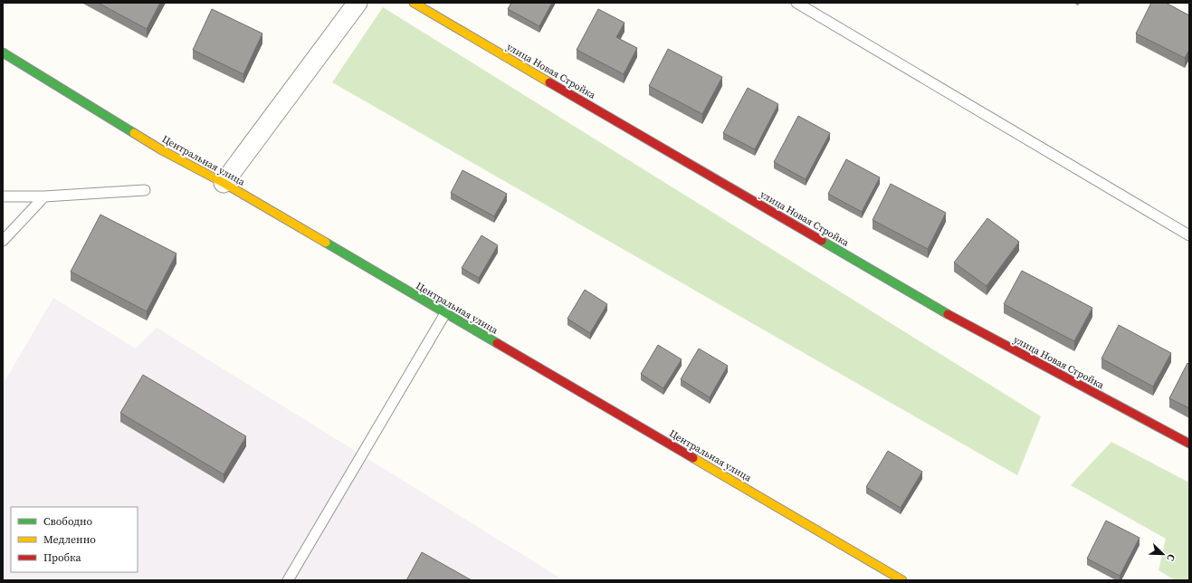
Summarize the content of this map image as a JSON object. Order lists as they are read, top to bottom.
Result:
{
  "streets": {
    "street": ["улица Новая Стройка", "Центральная улица"]
  },
  "legend": ["Свободно", "Медленно", "Пробка"],
  "north": "bottom right"
}
